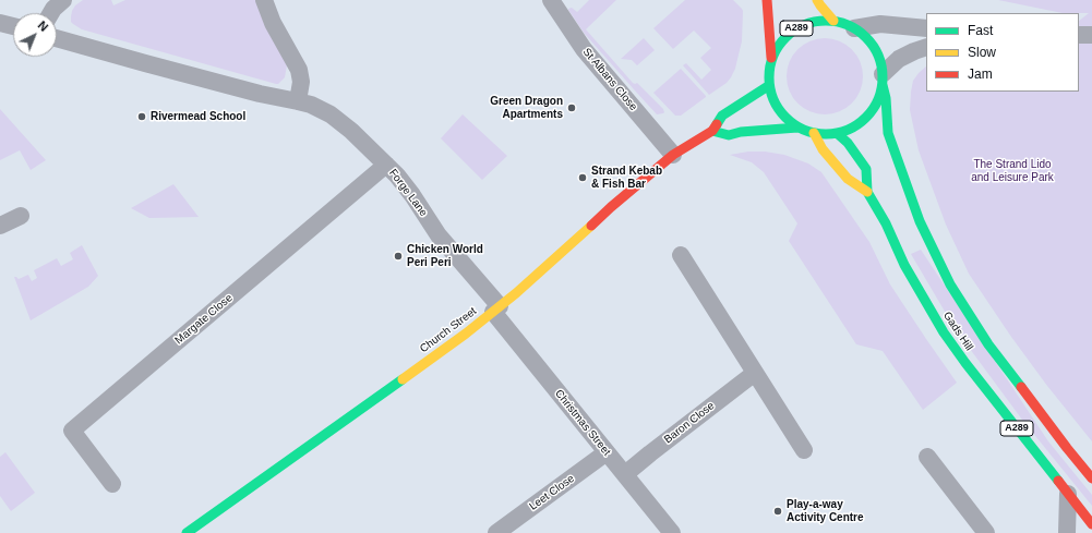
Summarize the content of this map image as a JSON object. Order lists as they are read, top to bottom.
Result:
{
  "streets": {
    "main road": ["A289", "Church Street", "Gads Hill"],
    "street": [
      "St Albans Close",
      "Forge Lane",
      "Margate Close",
      "Christmas Street",
      "Baron Close",
      "Leet Close"
    ]
  },
  "crossings": [
    ["A289", "Church Street"],
    ["A289", "Gads Hill"],
    ["St Albans Close", "Church Street"],
    ["Forge Lane", "Margate Close"],
    ["Forge Lane", "Church Street"],
    ["Forge Lane", "Christmas Street"],
    ["Church Street", "Gads Hill"],
    ["Church Street", "Christmas Street"],
    ["Christmas Street", "Baron Close"],
    ["Christmas Street", "Leet Close"]
  ],
  "parks": ["The Strand Lido and Leisure Park"],
  "places": [
    "Green Dragon Apartments",
    "Rivermead School",
    "Strand Kebab & Fish Bar",
    "Chicken World Peri Peri",
    "Play-a-way Activity Centre"
  ],
  "legend": ["Fast", "Slow", "Jam"],
  "north": "top right"
}
